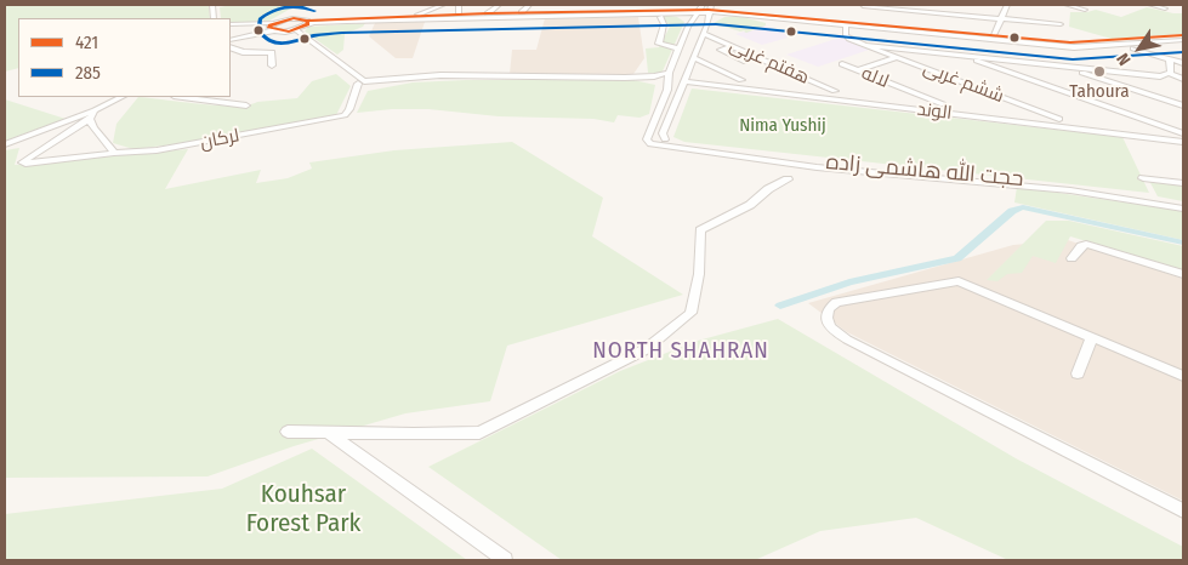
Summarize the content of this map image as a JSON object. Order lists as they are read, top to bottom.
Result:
{
  "streets": {
    "street": [
      "هفتم غربی",
      "لاله",
      "ششم غربی",
      "الوند",
      "لرکان",
      "حجت الله هاشمی زاده"
    ]
  },
  "districts": ["NORTH SHAHRAN"],
  "parks": ["Nima Yushij", "Kouhsar Forest Park"],
  "places": ["Tahoura"],
  "lines": ["transit line 285", "transit line 421"],
  "legend": ["421", "285"],
  "north": "bottom left"
}
